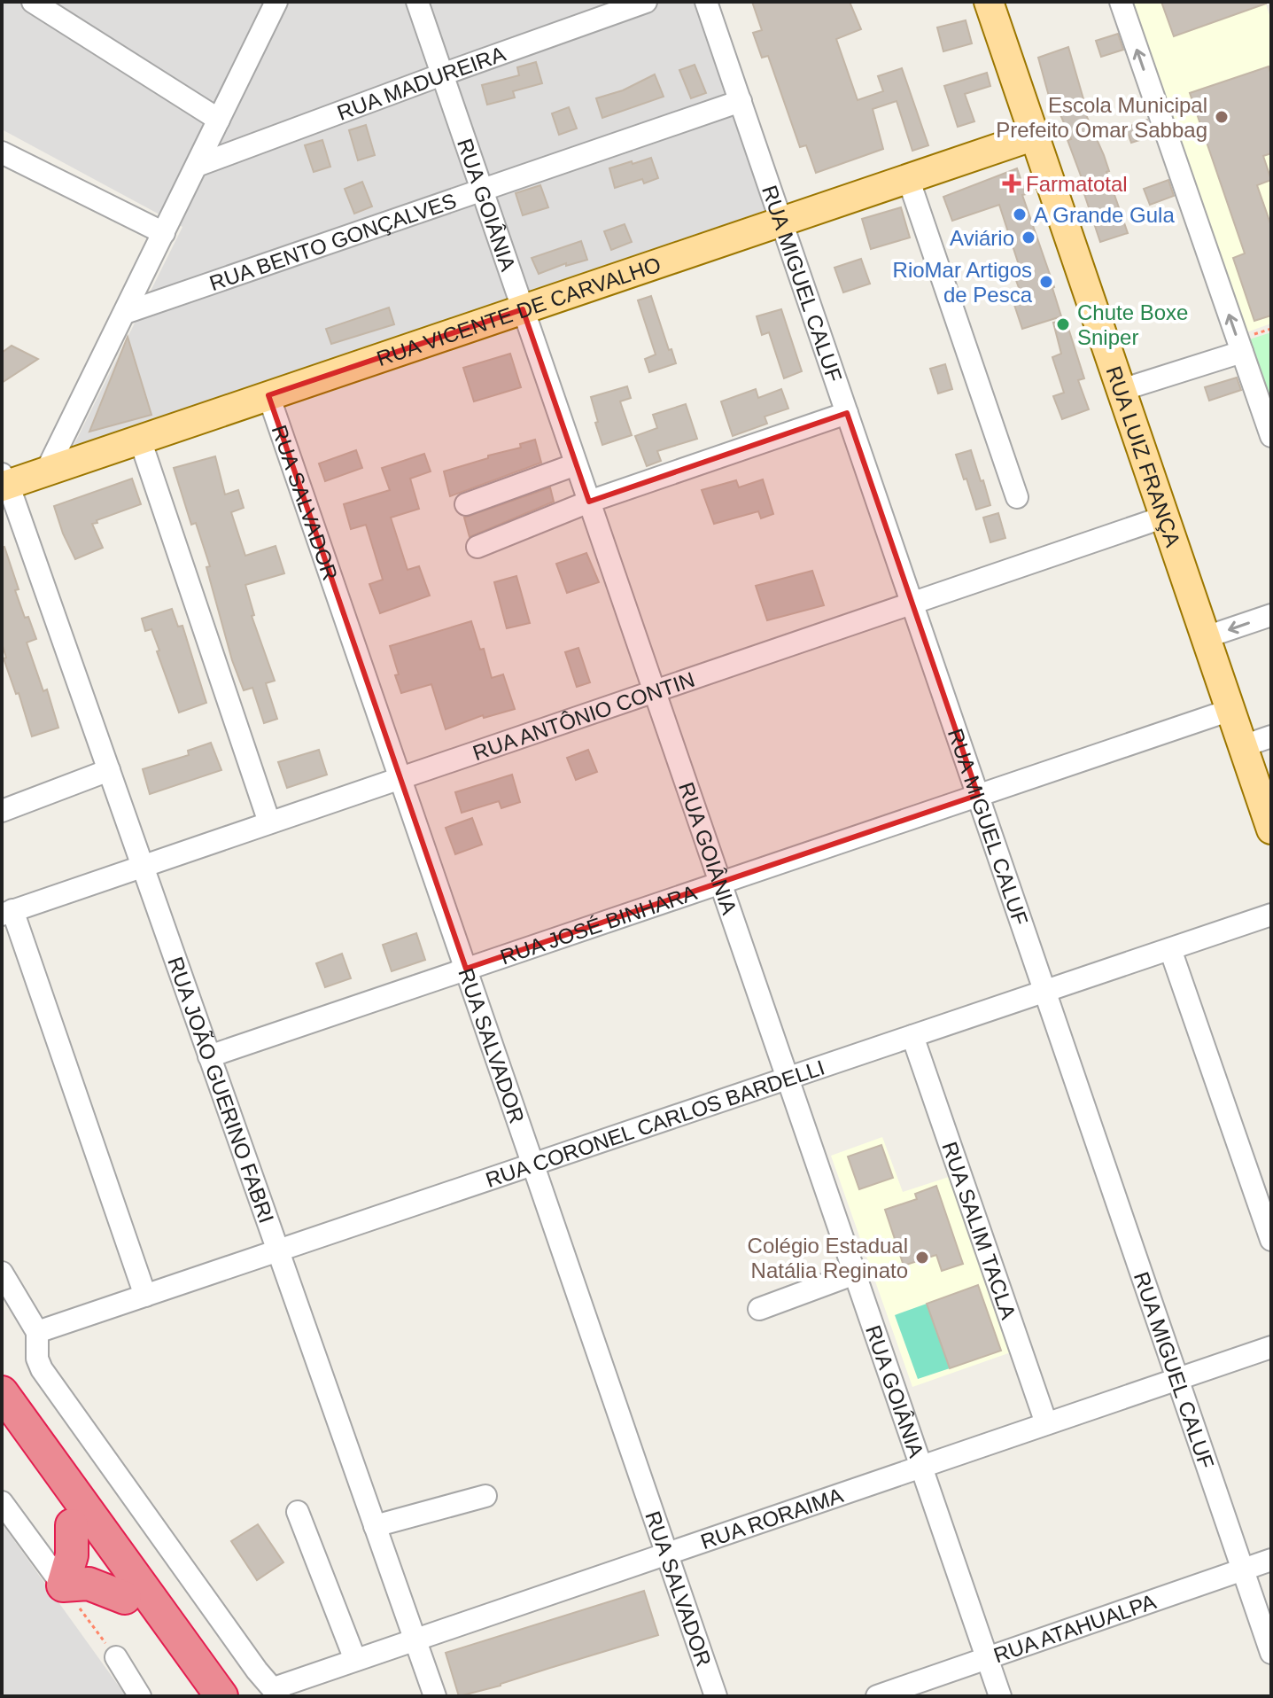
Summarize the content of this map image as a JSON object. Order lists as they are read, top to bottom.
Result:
{
  "streets": {
    "main road": ["RUA VICENTE DE CARVALHO", "RUA LUIZ FRANÇA"],
    "street": [
      "RUA MADUREIRA",
      "RUA GOIÂNIA",
      "RUA BENTO GONÇALVES",
      "RUA MIGUEL CALUF",
      "RUA SALVADOR",
      "RUA ANTÔNIO CONTIN",
      "RUA JOSÉ BINHARA",
      "RUA JOÃO GUERINO FABRI",
      "RUA CORONEL CARLOS BARDELLI",
      "RUA SALIM TACLA",
      "RUA RORAIMA",
      "RUA ATAHUALPA"
    ]
  },
  "crossings": [
    ["RUA MADUREIRA", "RUA GOIÂNIA"],
    ["RUA GOIÂNIA", "RUA BENTO GONÇALVES"],
    ["RUA GOIÂNIA", "RUA VICENTE DE CARVALHO"],
    ["RUA GOIÂNIA", "RUA ANTÔNIO CONTIN"],
    ["RUA GOIÂNIA", "RUA JOSÉ BINHARA"],
    ["RUA GOIÂNIA", "RUA CORONEL CARLOS BARDELLI"],
    ["RUA GOIÂNIA", "RUA RORAIMA"],
    ["RUA GOIÂNIA", "RUA ATAHUALPA"],
    ["RUA BENTO GONÇALVES", "RUA MIGUEL CALUF"],
    ["RUA MIGUEL CALUF", "RUA VICENTE DE CARVALHO"],
    ["RUA MIGUEL CALUF", "RUA ANTÔNIO CONTIN"],
    ["RUA MIGUEL CALUF", "RUA JOSÉ BINHARA"],
    ["RUA MIGUEL CALUF", "RUA CORONEL CARLOS BARDELLI"],
    ["RUA MIGUEL CALUF", "RUA RORAIMA"],
    ["RUA MIGUEL CALUF", "RUA ATAHUALPA"],
    ["RUA VICENTE DE CARVALHO", "RUA LUIZ FRANÇA"],
    ["RUA VICENTE DE CARVALHO", "RUA SALVADOR"],
    ["RUA VICENTE DE CARVALHO", "RUA JOÃO GUERINO FABRI"],
    ["RUA LUIZ FRANÇA", "RUA ANTÔNIO CONTIN"],
    ["RUA LUIZ FRANÇA", "RUA JOSÉ BINHARA"],
    ["RUA SALVADOR", "RUA ANTÔNIO CONTIN"],
    ["RUA SALVADOR", "RUA JOSÉ BINHARA"],
    ["RUA SALVADOR", "RUA CORONEL CARLOS BARDELLI"],
    ["RUA SALVADOR", "RUA RORAIMA"],
    ["RUA ANTÔNIO CONTIN", "RUA JOÃO GUERINO FABRI"],
    ["RUA JOSÉ BINHARA", "RUA JOÃO GUERINO FABRI"],
    ["RUA JOÃO GUERINO FABRI", "RUA CORONEL CARLOS BARDELLI"],
    ["RUA JOÃO GUERINO FABRI", "RUA RORAIMA"],
    ["RUA CORONEL CARLOS BARDELLI", "RUA SALIM TACLA"],
    ["RUA SALIM TACLA", "RUA RORAIMA"]
  ],
  "places": {
    "other": [
      "Escola Municipal Prefeito Omar Sabbag",
      "A Grande Gula",
      "Aviário",
      "RioMar Artigos de Pesca",
      "Chute Boxe Sniper",
      "Colégio Estadual Natália Reginato"
    ],
    "health": ["Farmatotal"]
  }
}
